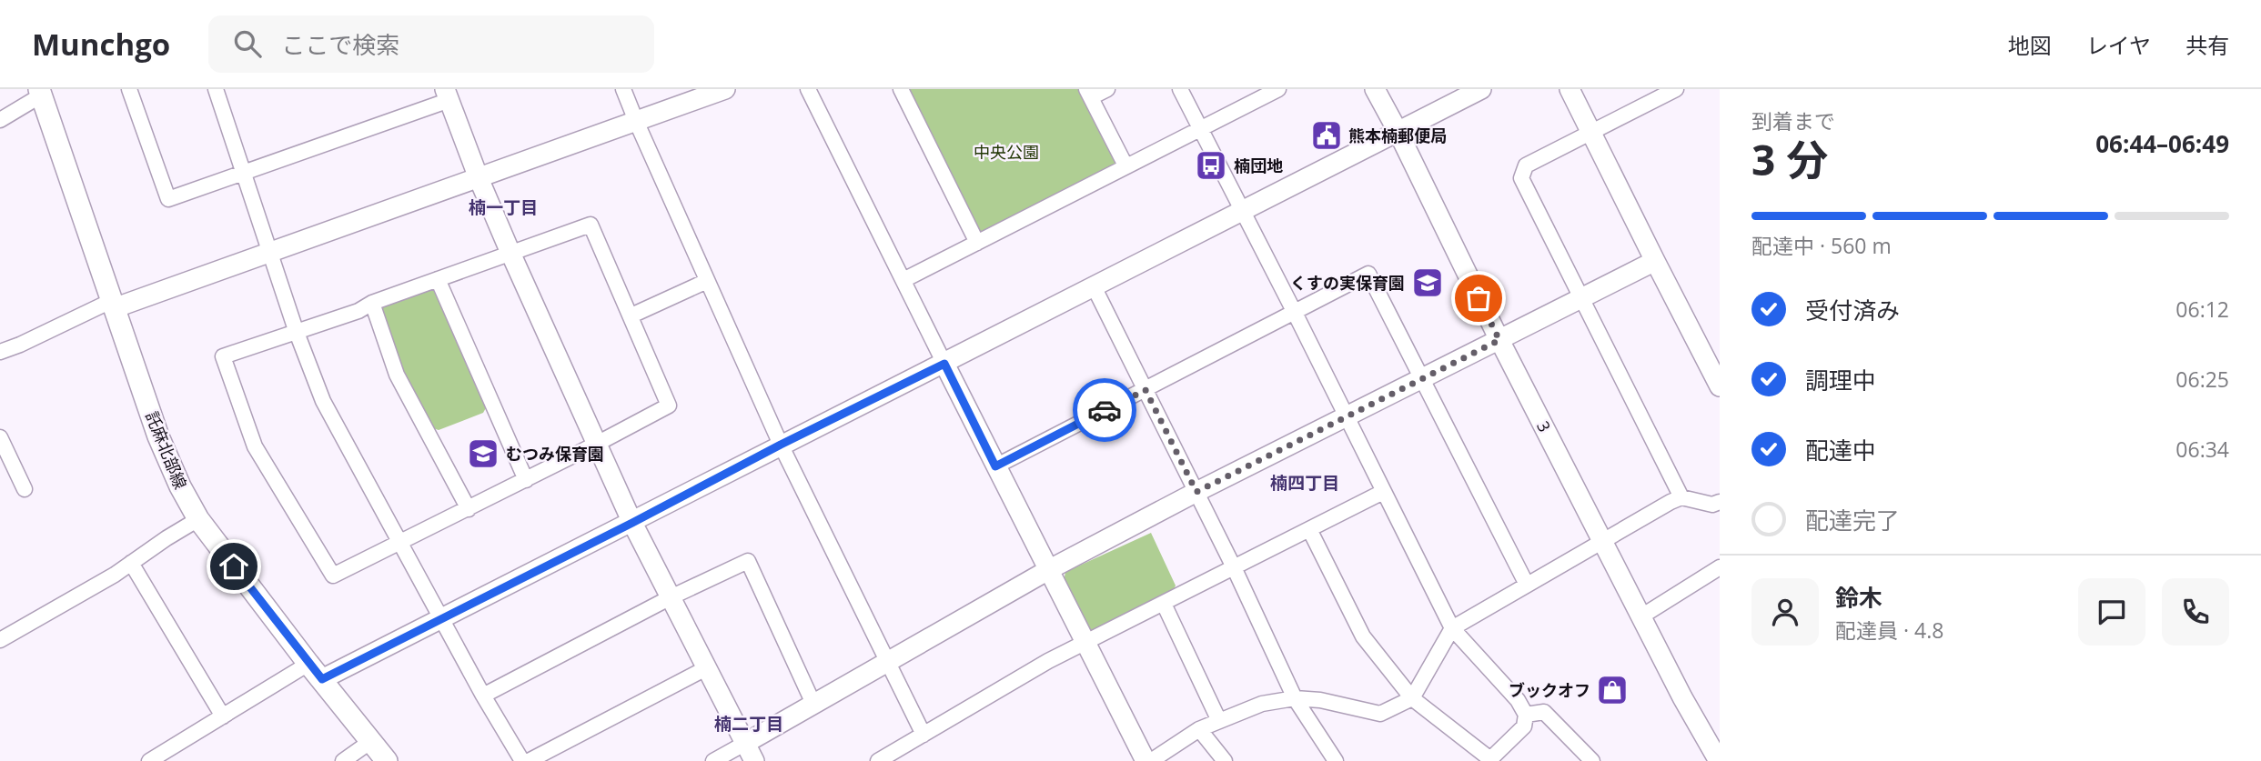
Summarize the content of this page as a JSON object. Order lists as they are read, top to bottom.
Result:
{
  "streets": {
    "main road": ["託麻北部線"],
    "street": ["3"]
  },
  "districts": ["楠一丁目", "楠四丁目", "楠二丁目"],
  "parks": ["中央公園"],
  "places": {
    "public building": ["熊本楠郵便局"],
    "bus stop": ["楠団地"],
    "school or university": ["くすの実保育園", "むつみ保育園"],
    "shop": ["ブックオフ"]
  },
  "page": {
    "header": "Munchgo",
    "search": "ここで検索",
    "nav": ["地図", "レイヤ", "共有"],
    "heading": ["3 分", "到着まで", "06:44–06:49"],
    "panel": ["鈴木", "配達員 · 4.8"],
    "bar": "配達中 · 560 m",
    "list": [
      ["受付済み", "06:12"],
      ["調理中", "06:25"],
      ["配達中", "06:34"],
      "配達完了"
    ]
  }
}
